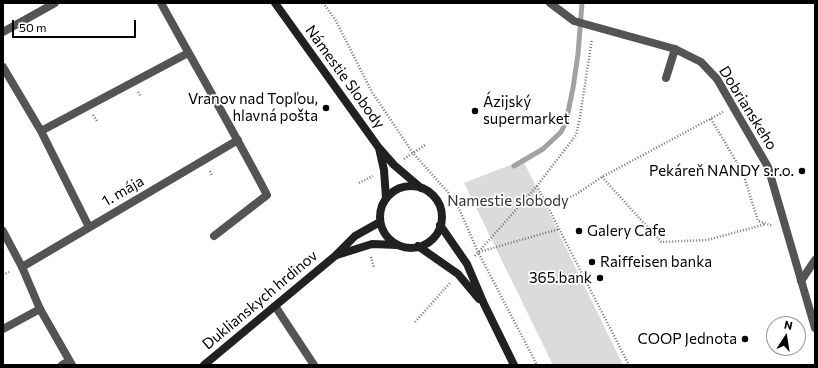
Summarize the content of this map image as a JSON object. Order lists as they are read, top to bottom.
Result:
{
  "streets": {
    "street": [
      "Námestie Slobody",
      "Dobrianskeho",
      "1. mája",
      "Duklianskych hrdinov"
    ]
  },
  "crossings": [
    ["Námestie Slobody", "Duklianskych hrdinov"]
  ],
  "parks": ["Namestie slobody"],
  "places": [
    "Vranov nad Topľou, hlavná pošta",
    "Ázijský supermarket",
    "Pekáreň NANDY s.r.o.",
    "Galery Cafe",
    "Raiffeisen banka",
    "365.bank",
    "COOP Jednota"
  ],
  "scale_bar": "50 m",
  "north": "top"
}
